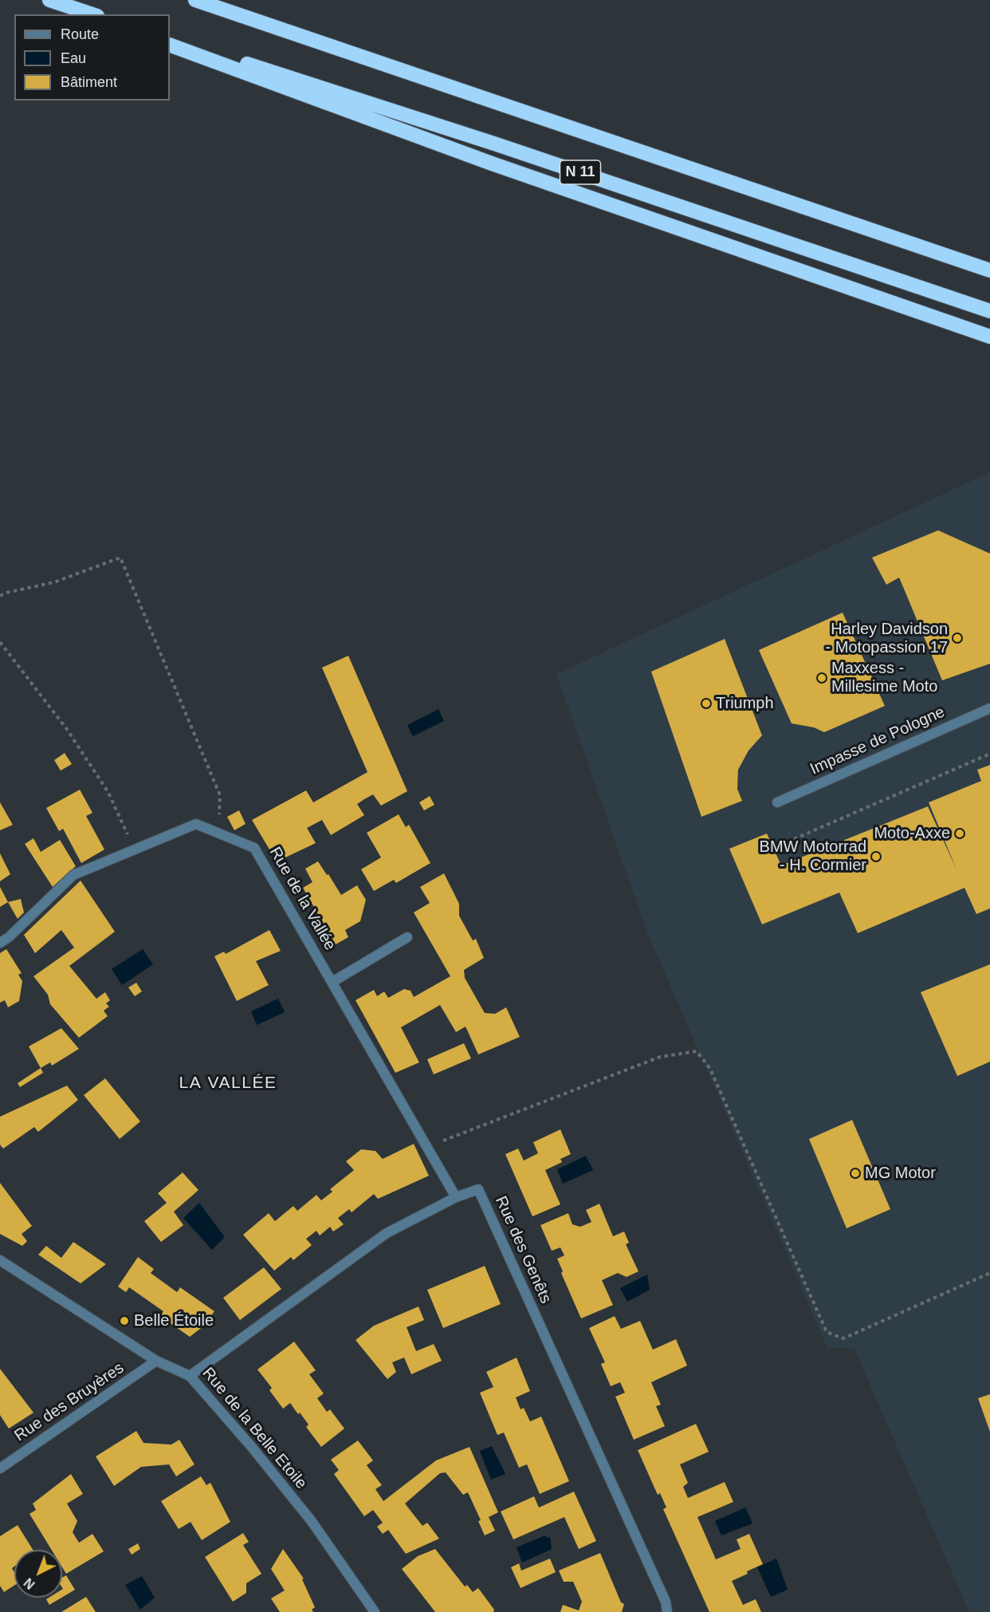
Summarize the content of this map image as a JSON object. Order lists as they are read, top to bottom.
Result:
{
  "streets": {
    "highway": ["N 11"],
    "street": [
      "Impasse de Pologne",
      "Rue de la Vallée",
      "Rue des Genêts",
      "Rue des Bruyères",
      "Rue de la Belle Etoile"
    ]
  },
  "crossings": [
    ["Rue de la Vallée", "Rue des Genêts"],
    ["Rue des Genêts", "Rue de la Belle Etoile"],
    ["Rue des Bruyères", "Rue de la Belle Etoile"]
  ],
  "districts": ["LA VALLÉE"],
  "places": [
    "Harley Davidson - Motopassion 17",
    "Maxxess - Millesime Moto",
    "Triumph",
    "Moto-Axxe",
    "BMW Motorrad - H. Cormier",
    "MG Motor",
    "Belle Étoile"
  ],
  "legend": ["Route", "Eau", "Bâtiment"],
  "north": "bottom left"
}
